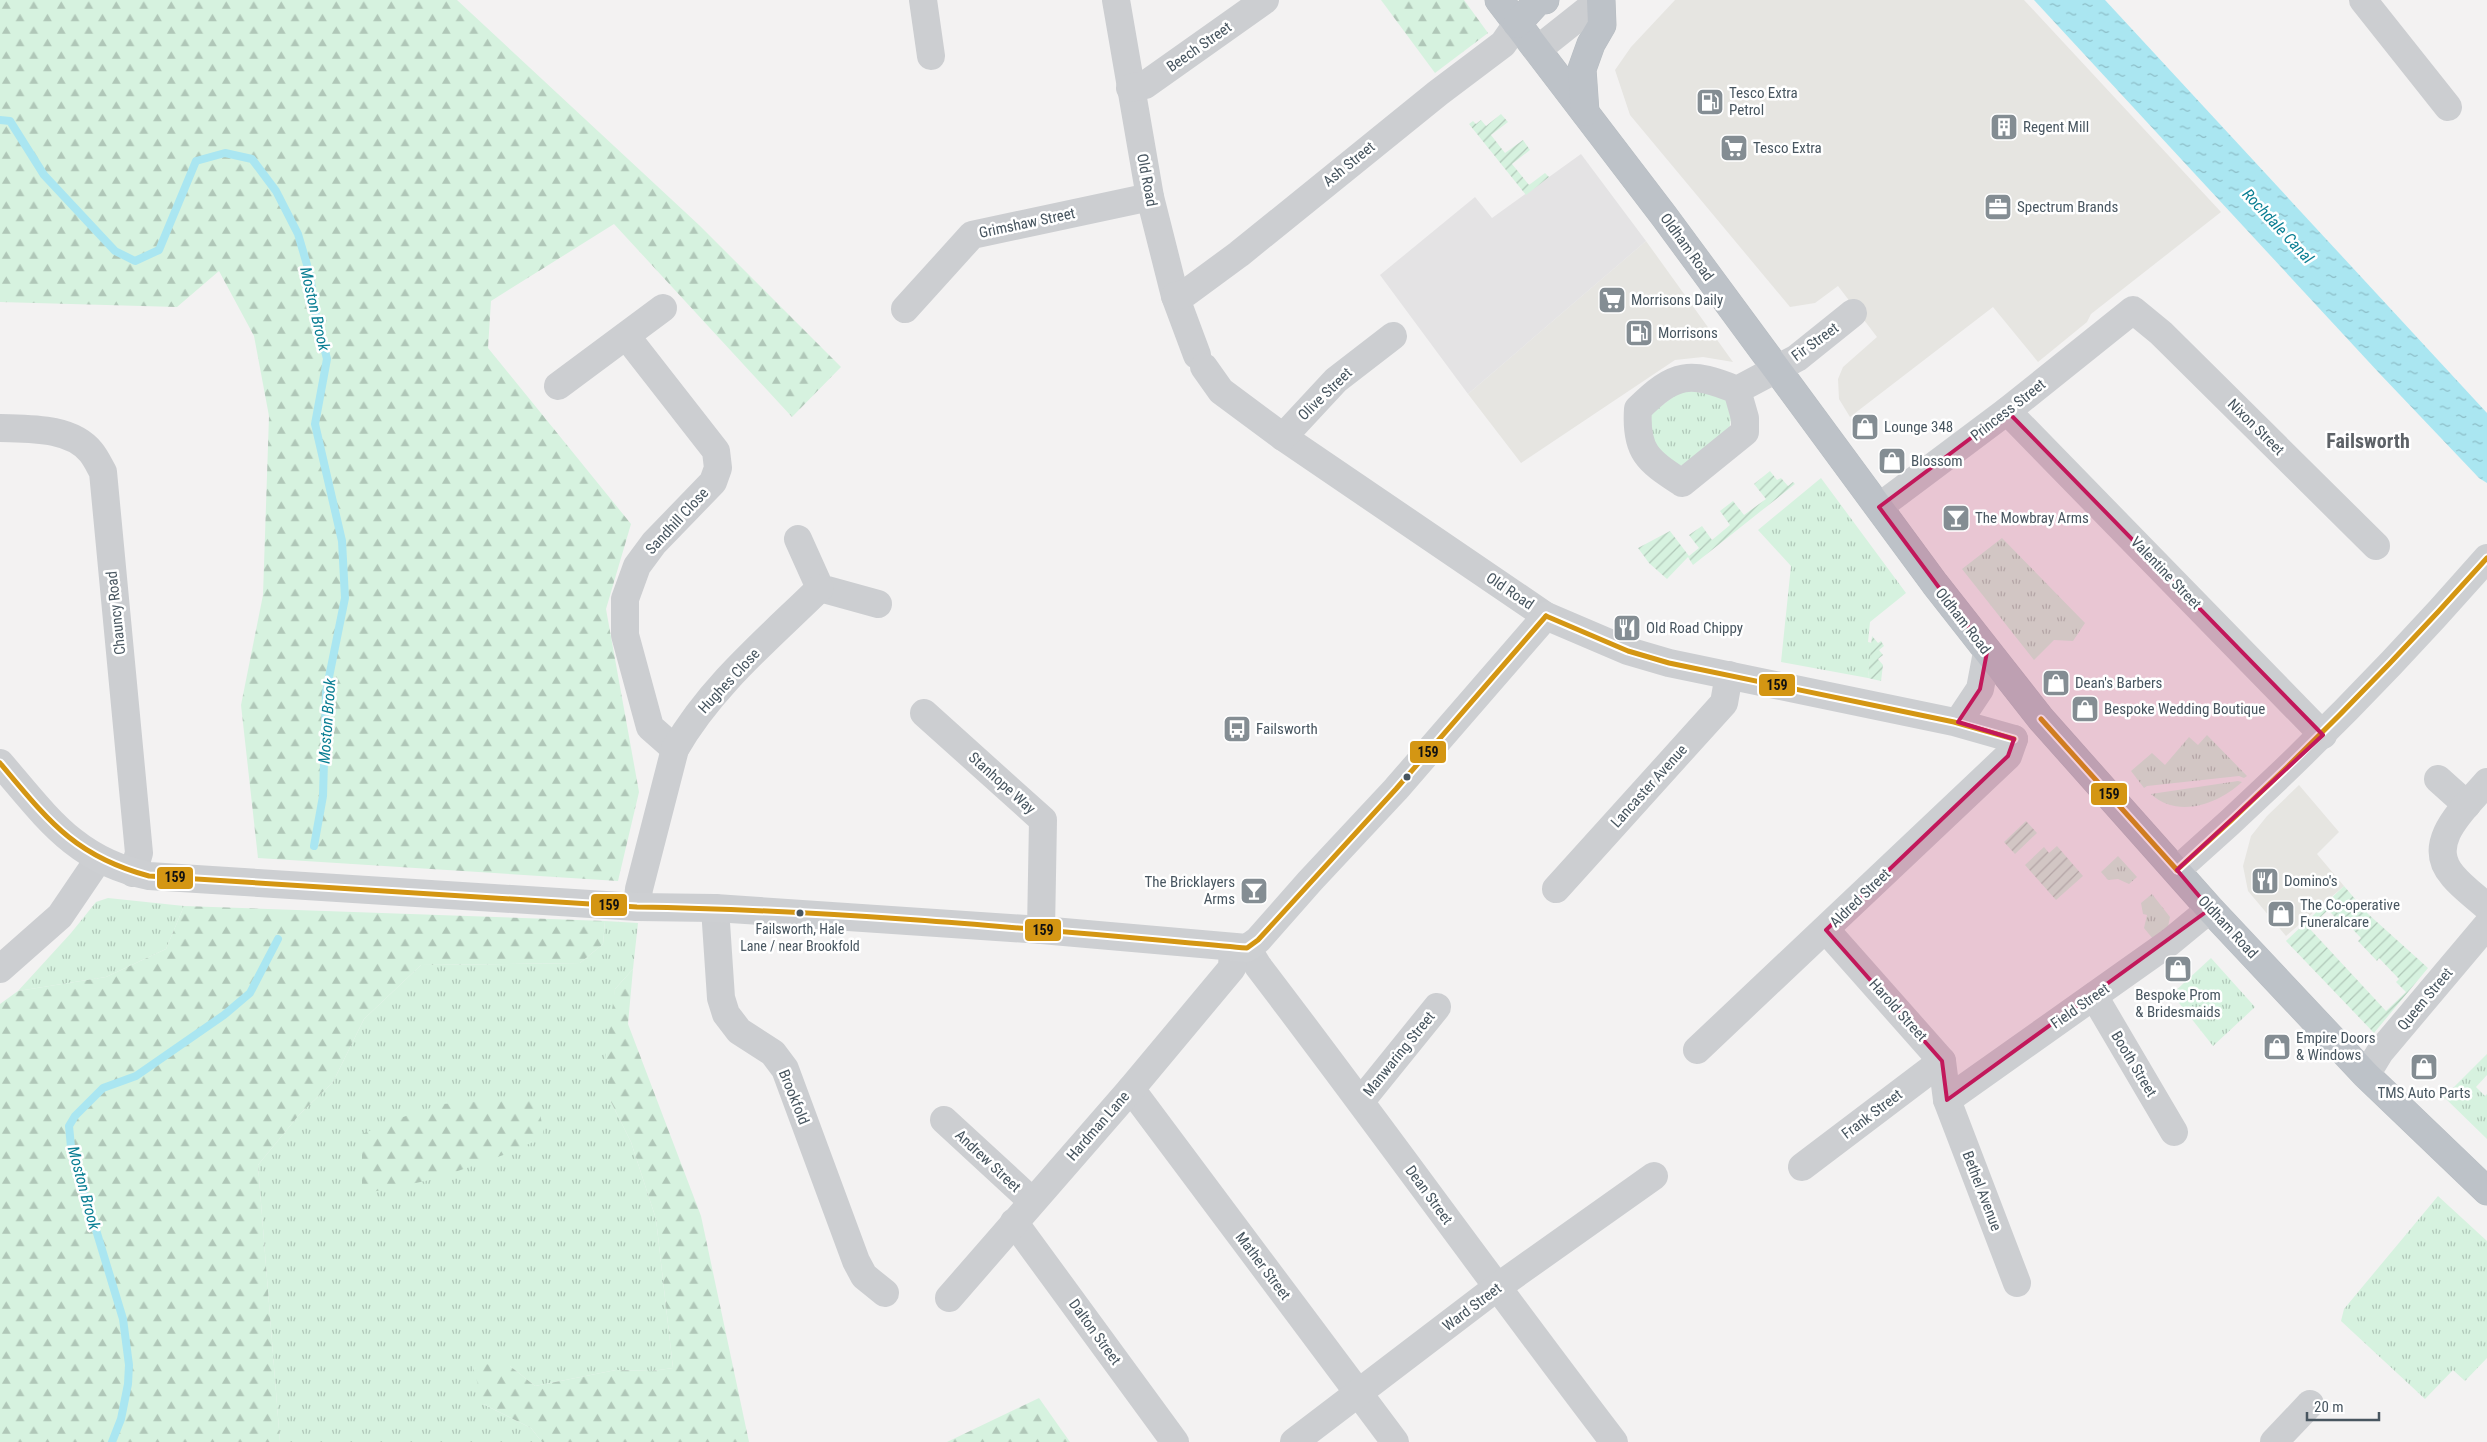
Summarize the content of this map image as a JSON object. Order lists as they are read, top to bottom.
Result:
{
  "streets": {
    "highway": ["Oldham Road"],
    "street": [
      "Beech Street",
      "Ash Street",
      "Old Road",
      "Grimshaw Street",
      "Fir Street",
      "Olive Street",
      "Princess Street",
      "Nixon Street",
      "Sandhill Close",
      "Valentine Street",
      "Chauncy Road",
      "Hughes Close",
      "Stanhope Way",
      "Lancaster Avenue",
      "Aldred Street",
      "Queen Street",
      "Field Street",
      "Harold Street",
      "Manwaring Street",
      "Booth Street",
      "Brookfold",
      "Frank Street",
      "Hardman Lane",
      "Andrew Street",
      "Bethel Avenue",
      "Dean Street",
      "Mather Street",
      "Ward Street",
      "Dalton Street"
    ]
  },
  "crossings": [
    ["Beech Street", "Old Road"],
    ["Ash Street", "Old Road"],
    ["Ash Street", "Oldham Road"],
    ["Old Road", "Grimshaw Street"],
    ["Old Road", "Olive Street"],
    ["Old Road", "Lancaster Avenue"],
    ["Old Road", "Aldred Street"],
    ["Oldham Road", "Fir Street"],
    ["Oldham Road", "Princess Street"],
    ["Oldham Road", "Queen Street"],
    ["Oldham Road", "Field Street"],
    ["Princess Street", "Nixon Street"],
    ["Princess Street", "Valentine Street"],
    ["Sandhill Close", "Hughes Close"],
    ["Aldred Street", "Harold Street"],
    ["Field Street", "Booth Street"],
    ["Field Street", "Bethel Avenue"],
    ["Harold Street", "Frank Street"],
    ["Manwaring Street", "Dean Street"],
    ["Hardman Lane", "Andrew Street"],
    ["Hardman Lane", "Dean Street"],
    ["Hardman Lane", "Mather Street"],
    ["Hardman Lane", "Dalton Street"],
    ["Dean Street", "Ward Street"],
    ["Mather Street", "Ward Street"]
  ],
  "districts": ["Failsworth"],
  "water": ["Rochdale Canal", "Moston Brook"],
  "places": {
    "fuel station": ["Tesco Extra Petrol", "Morrisons"],
    "building": ["Regent Mill"],
    "supermarket": ["Tesco Extra", "Morrisons Daily"],
    "office": ["Spectrum Brands"],
    "shop": [
      "Lounge 348",
      "Blossom",
      "Dean's Barbers",
      "Bespoke Wedding Boutique",
      "The Co-operative Funeralcare",
      "Bespoke Prom & Bridesmaids",
      "Empire Doors & Windows",
      "TMS Auto Parts"
    ],
    "bar": ["The Mowbray Arms", "The Bricklayers Arms"],
    "restaurant": ["Old Road Chippy", "Domino's"],
    "bus stop": ["Failsworth"],
    "other": ["Failsworth, Hale Lane / near Brookfold"]
  },
  "lines": ["transit line 159"],
  "scale_bar": "20 m"
}
